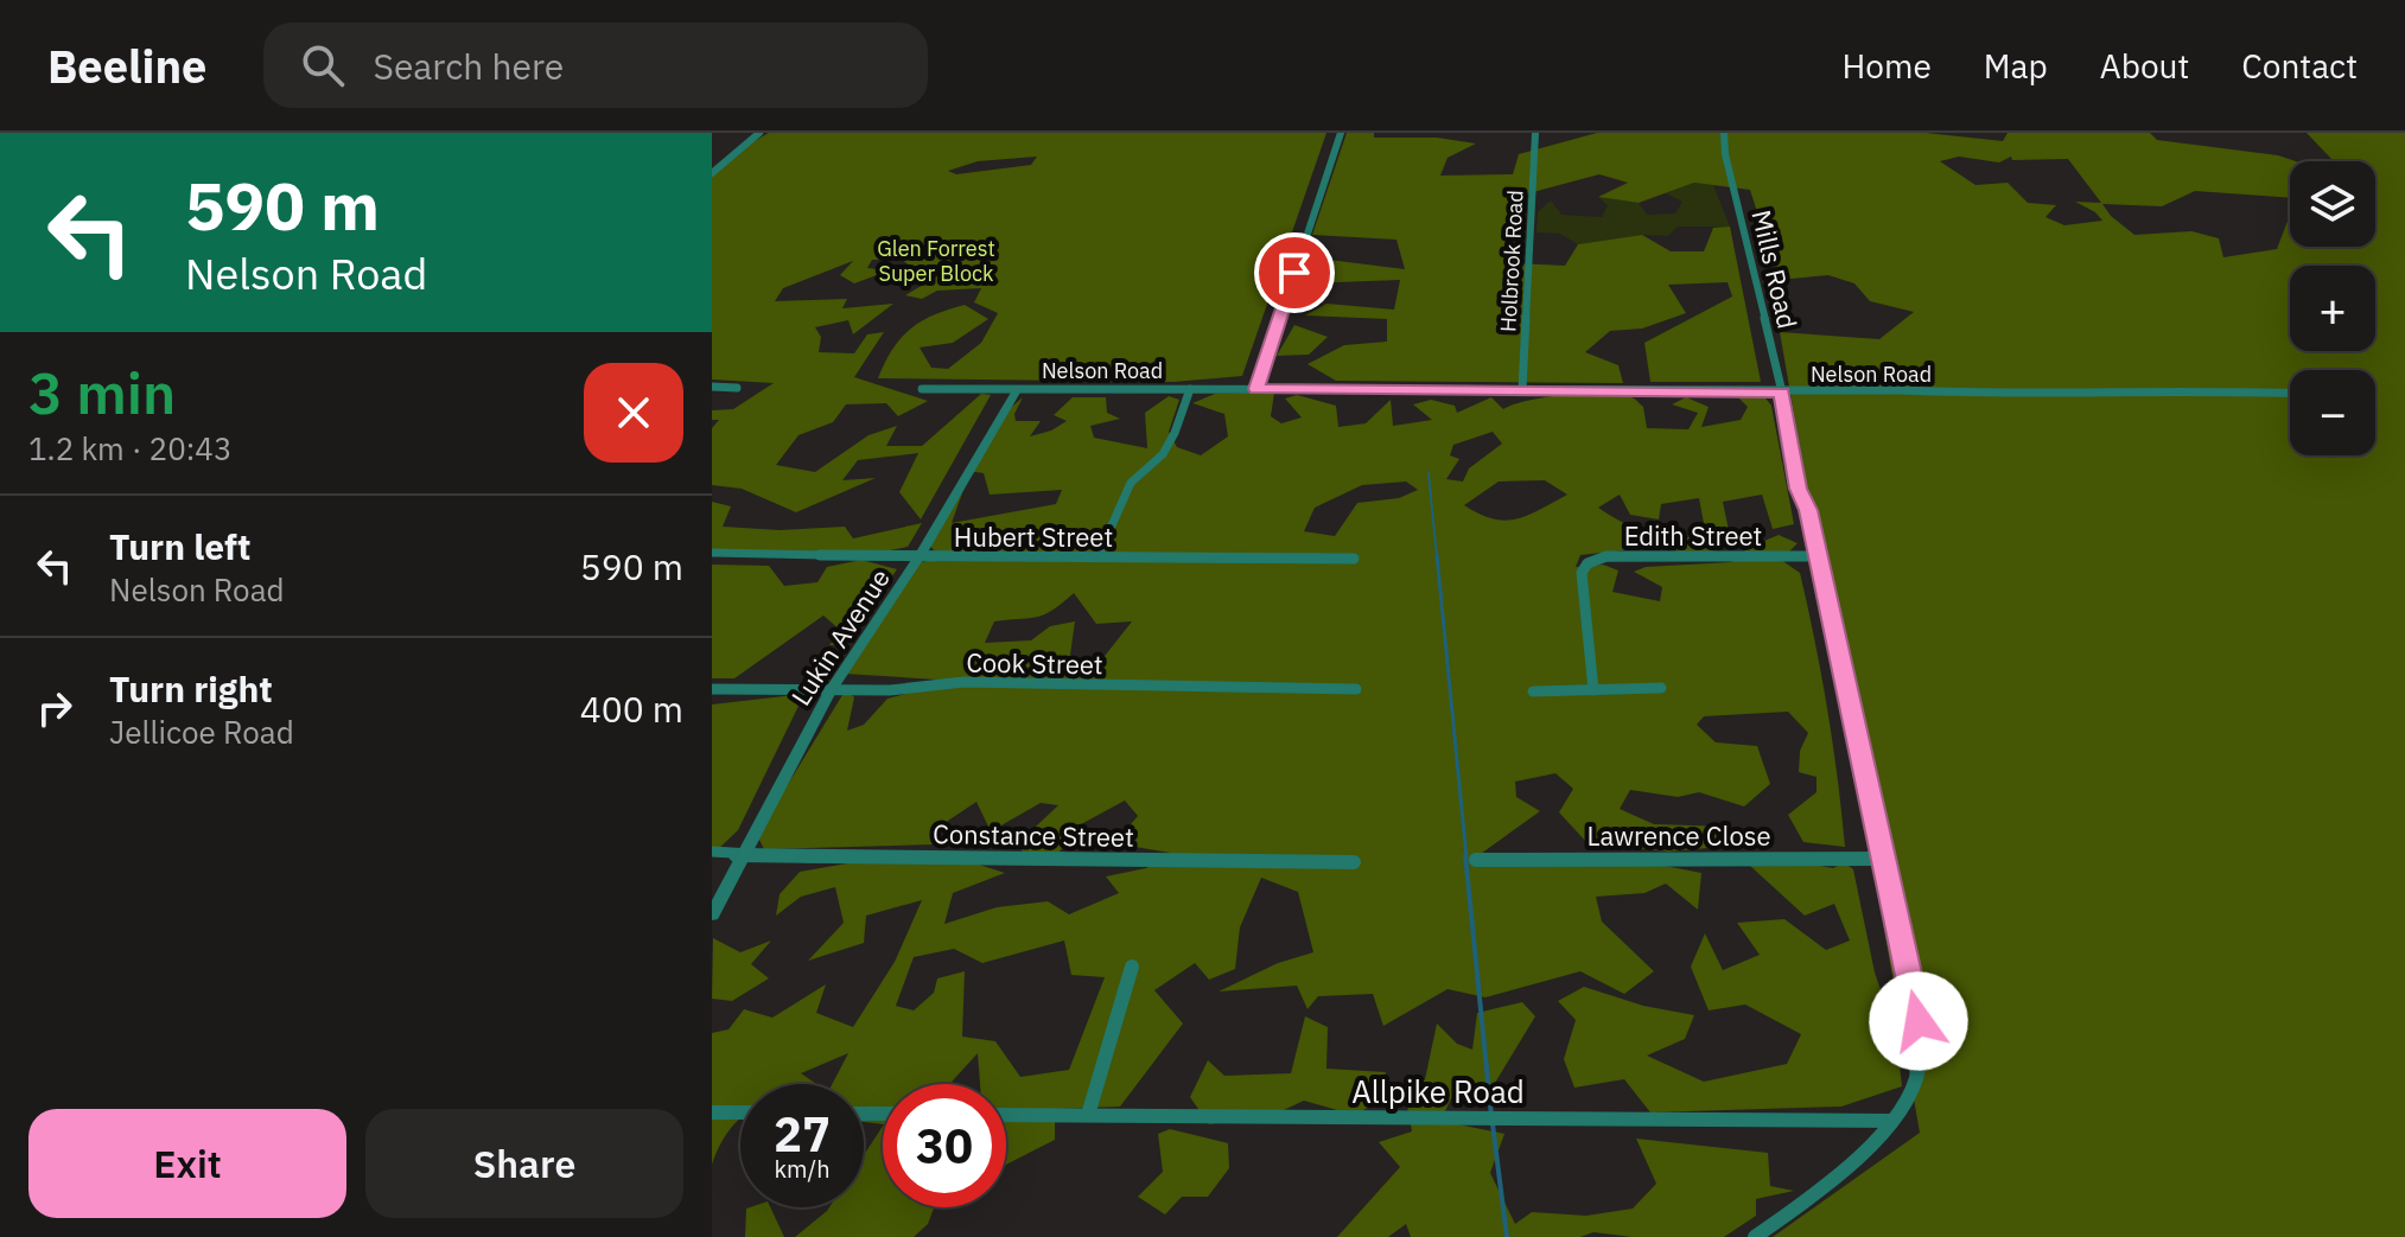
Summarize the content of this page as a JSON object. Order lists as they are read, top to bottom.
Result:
{
  "streets": {
    "street": [
      "Holbrook Road",
      "Mills Road",
      "Nelson Road",
      "Edith Street",
      "Hubert Street",
      "Lukin Avenue",
      "Cook Street",
      "Constance Street",
      "Lawrence Close",
      "Allpike Road"
    ]
  },
  "crossings": [
    ["Holbrook Road", "Nelson Road"],
    ["Mills Road", "Nelson Road"],
    ["Mills Road", "Edith Street"],
    ["Mills Road", "Lawrence Close"],
    ["Mills Road", "Allpike Road"],
    ["Nelson Road", "Lukin Avenue"],
    ["Hubert Street", "Lukin Avenue"],
    ["Lukin Avenue", "Cook Street"],
    ["Lukin Avenue", "Constance Street"]
  ],
  "parks": ["Glen Forrest Super Block"],
  "page": {
    "header": "Beeline",
    "search": "Search here",
    "nav": [
      "Home",
      "Map",
      "About",
      "Contact"
    ],
    "turn": ["590 m", "Nelson Road"],
    "map_buttons": ["+", "−"],
    "heading": ["3 min", "1.2 km · 20:43"],
    "list": [
      {
        "name": "Turn left",
        "note": "Nelson Road",
        "value": "590 m"
      },
      {
        "name": "Turn right",
        "note": "Jellicoe Road",
        "value": "400 m"
      }
    ],
    "speed": "27 km/h",
    "limit": "30",
    "buttons": ["Exit", "Share"]
  }
}
